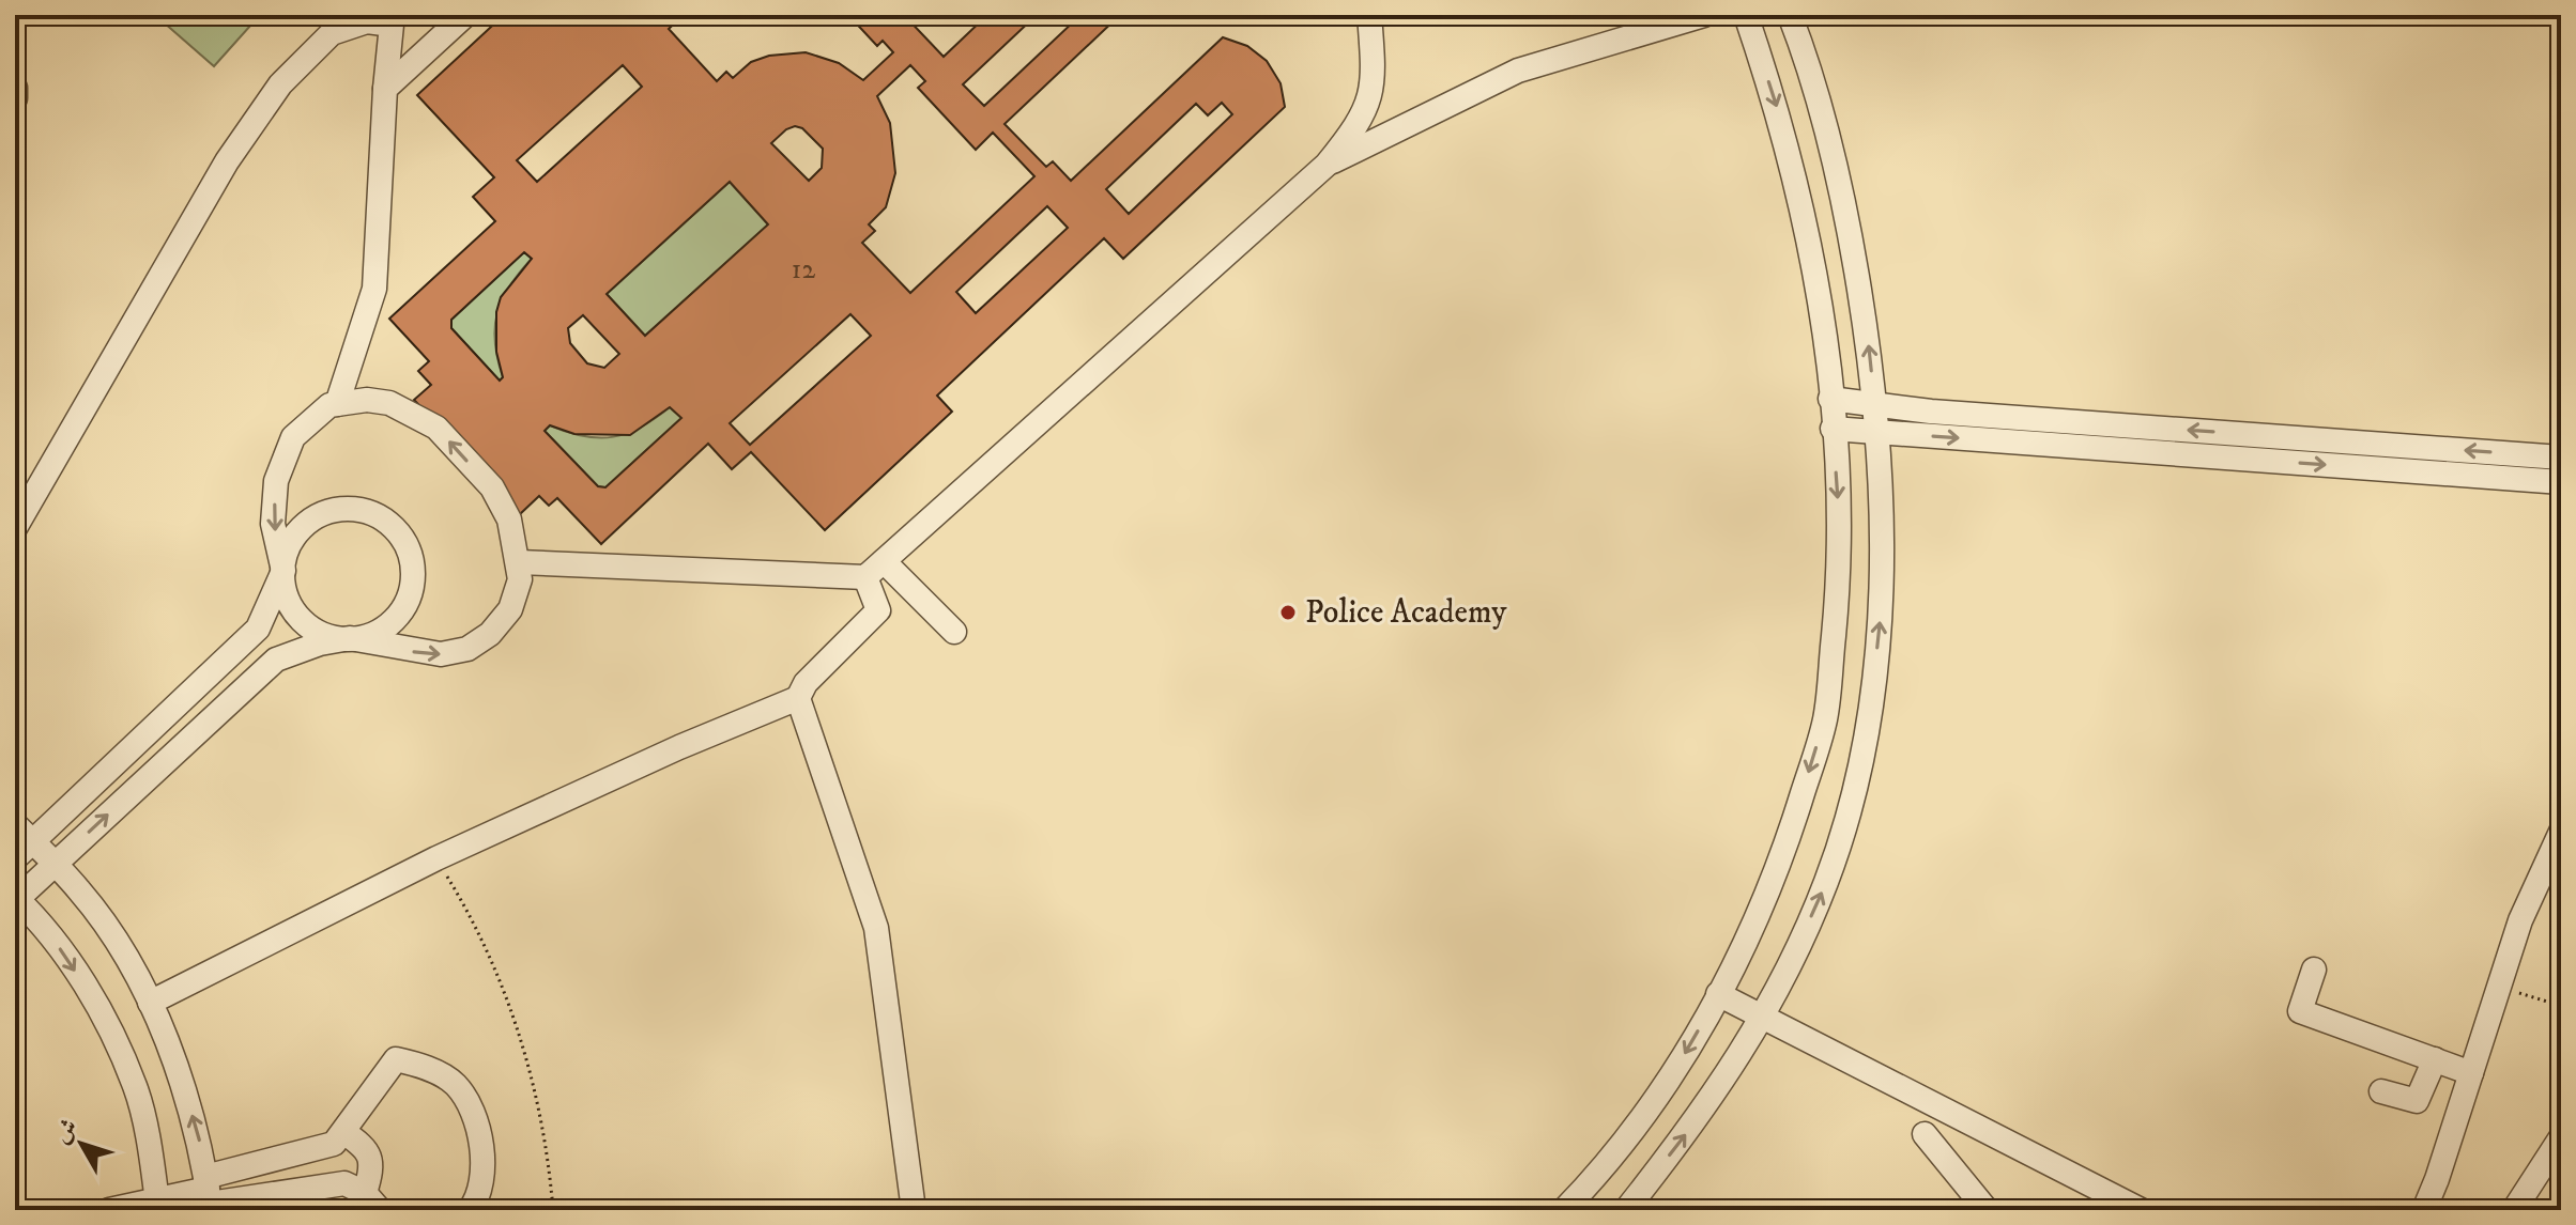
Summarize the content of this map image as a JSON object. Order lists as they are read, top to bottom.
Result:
{
  "places": ["Police Academy"],
  "house_numbers": ["12"],
  "north": "top left"
}
